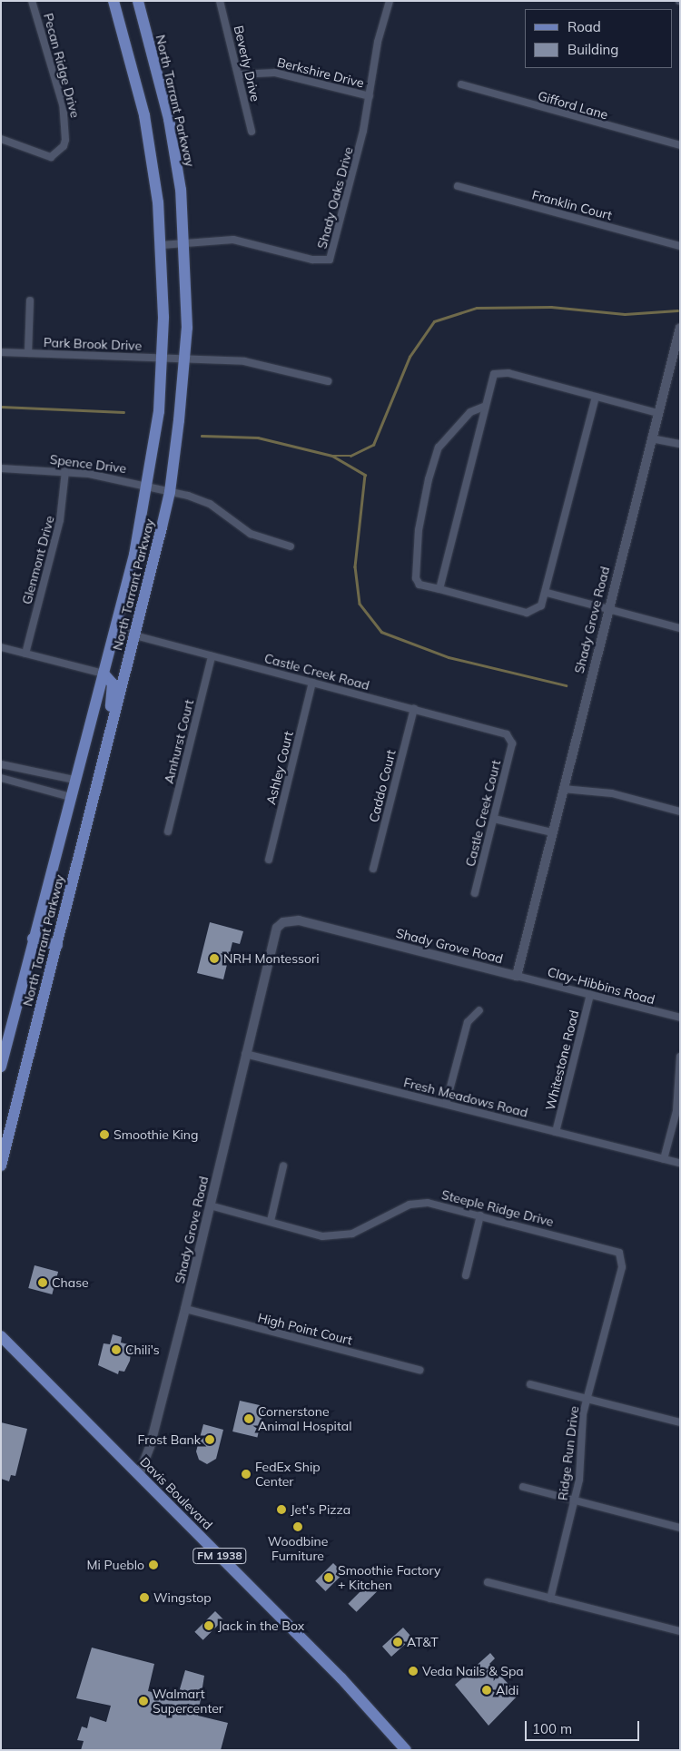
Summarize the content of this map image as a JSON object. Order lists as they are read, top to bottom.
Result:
{
  "streets": {
    "main road": ["North Tarrant Parkway", "Davis Boulevard", "FM 1938"],
    "street": [
      "Beverly Drive",
      "Pecan Ridge Drive",
      "Berkshire Drive",
      "Gifford Lane",
      "Shady Oaks Drive",
      "Franklin Court",
      "Park Brook Drive",
      "Spence Drive",
      "Glenmont Drive",
      "Shady Grove Road",
      "Castle Creek Road",
      "Amhurst Court",
      "Ashley Court",
      "Caddo Court",
      "Castle Creek Court",
      "Clay-Hibbins Road",
      "Whitestone Road",
      "Fresh Meadows Road",
      "Steeple Ridge Drive",
      "High Point Court",
      "Ridge Run Drive"
    ]
  },
  "crossings": [
    ["Beverly Drive", "Berkshire Drive"],
    ["Berkshire Drive", "Shady Oaks Drive"],
    ["North Tarrant Parkway", "Shady Oaks Drive"],
    ["North Tarrant Parkway", "Park Brook Drive"],
    ["North Tarrant Parkway", "Spence Drive"],
    ["North Tarrant Parkway", "Castle Creek Road"],
    ["Spence Drive", "Glenmont Drive"],
    ["Shady Grove Road", "Clay-Hibbins Road"],
    ["Shady Grove Road", "Fresh Meadows Road"],
    ["Shady Grove Road", "Steeple Ridge Drive"],
    ["Shady Grove Road", "High Point Court"],
    ["Shady Grove Road", "Davis Boulevard"],
    ["Castle Creek Road", "Amhurst Court"],
    ["Castle Creek Road", "Ashley Court"],
    ["Castle Creek Road", "Caddo Court"],
    ["Castle Creek Road", "Castle Creek Court"],
    ["Clay-Hibbins Road", "Whitestone Road"],
    ["Whitestone Road", "Fresh Meadows Road"],
    ["Steeple Ridge Drive", "Ridge Run Drive"]
  ],
  "places": [
    "NRH Montessori",
    "Smoothie King",
    "Chase",
    "Chili's",
    "Cornerstone Animal Hospital",
    "Frost Bank",
    "FedEx Ship Center",
    "Jet's Pizza",
    "Woodbine Furniture",
    "Mi Pueblo",
    "Smoothie Factory + Kitchen",
    "Wingstop",
    "Jack in the Box",
    "AT&T",
    "Veda Nails & Spa",
    "Aldi",
    "Walmart Supercenter"
  ],
  "legend": ["Road", "Building"],
  "scale_bar": "100 m"
}
